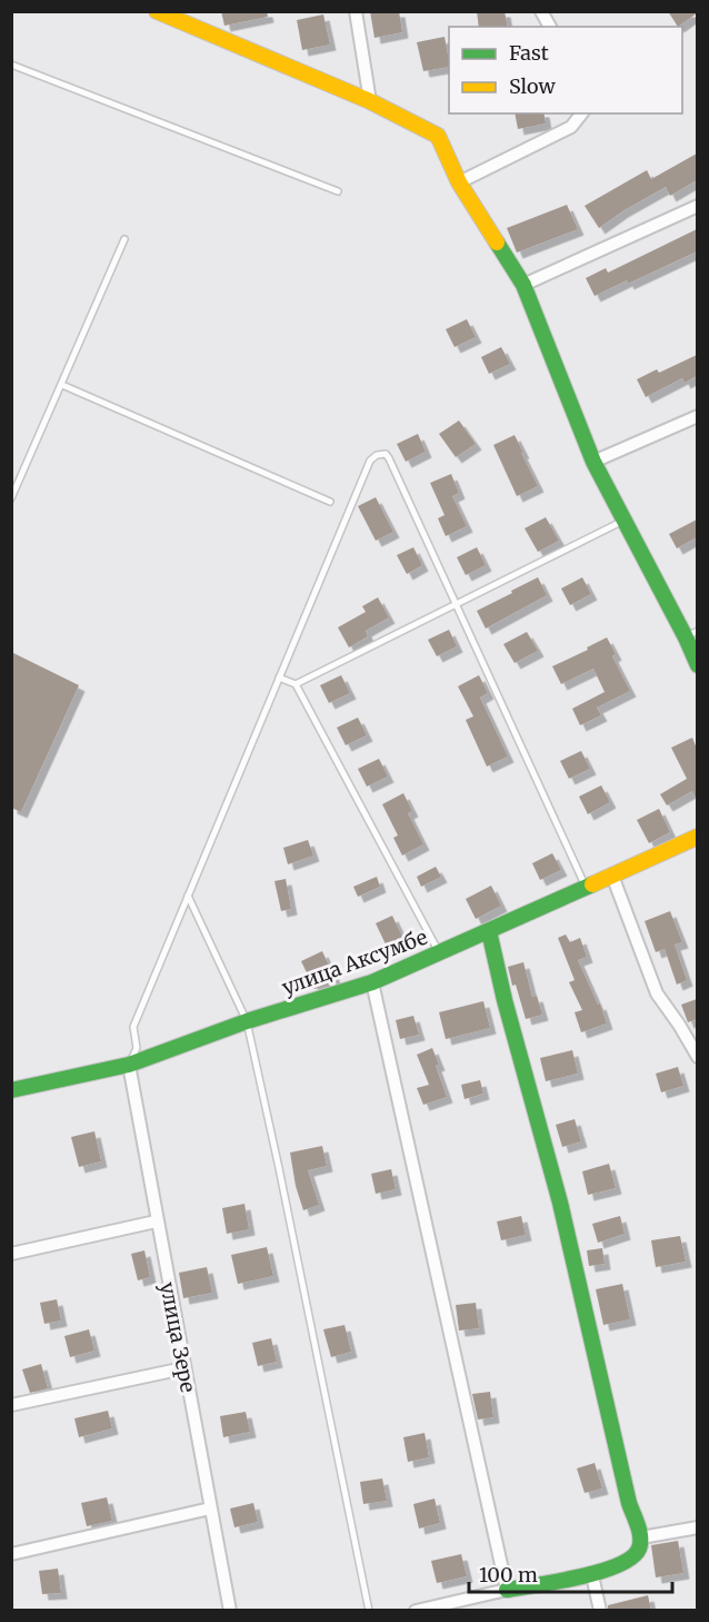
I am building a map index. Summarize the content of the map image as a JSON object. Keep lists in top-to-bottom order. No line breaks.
{"streets":{"street":["улица Аксумбе","улица Зере"]},"crossings":[["улица Аксумбе","улица Зере"]],"legend":["Fast","Slow"],"scale_bar":"100 m"}
